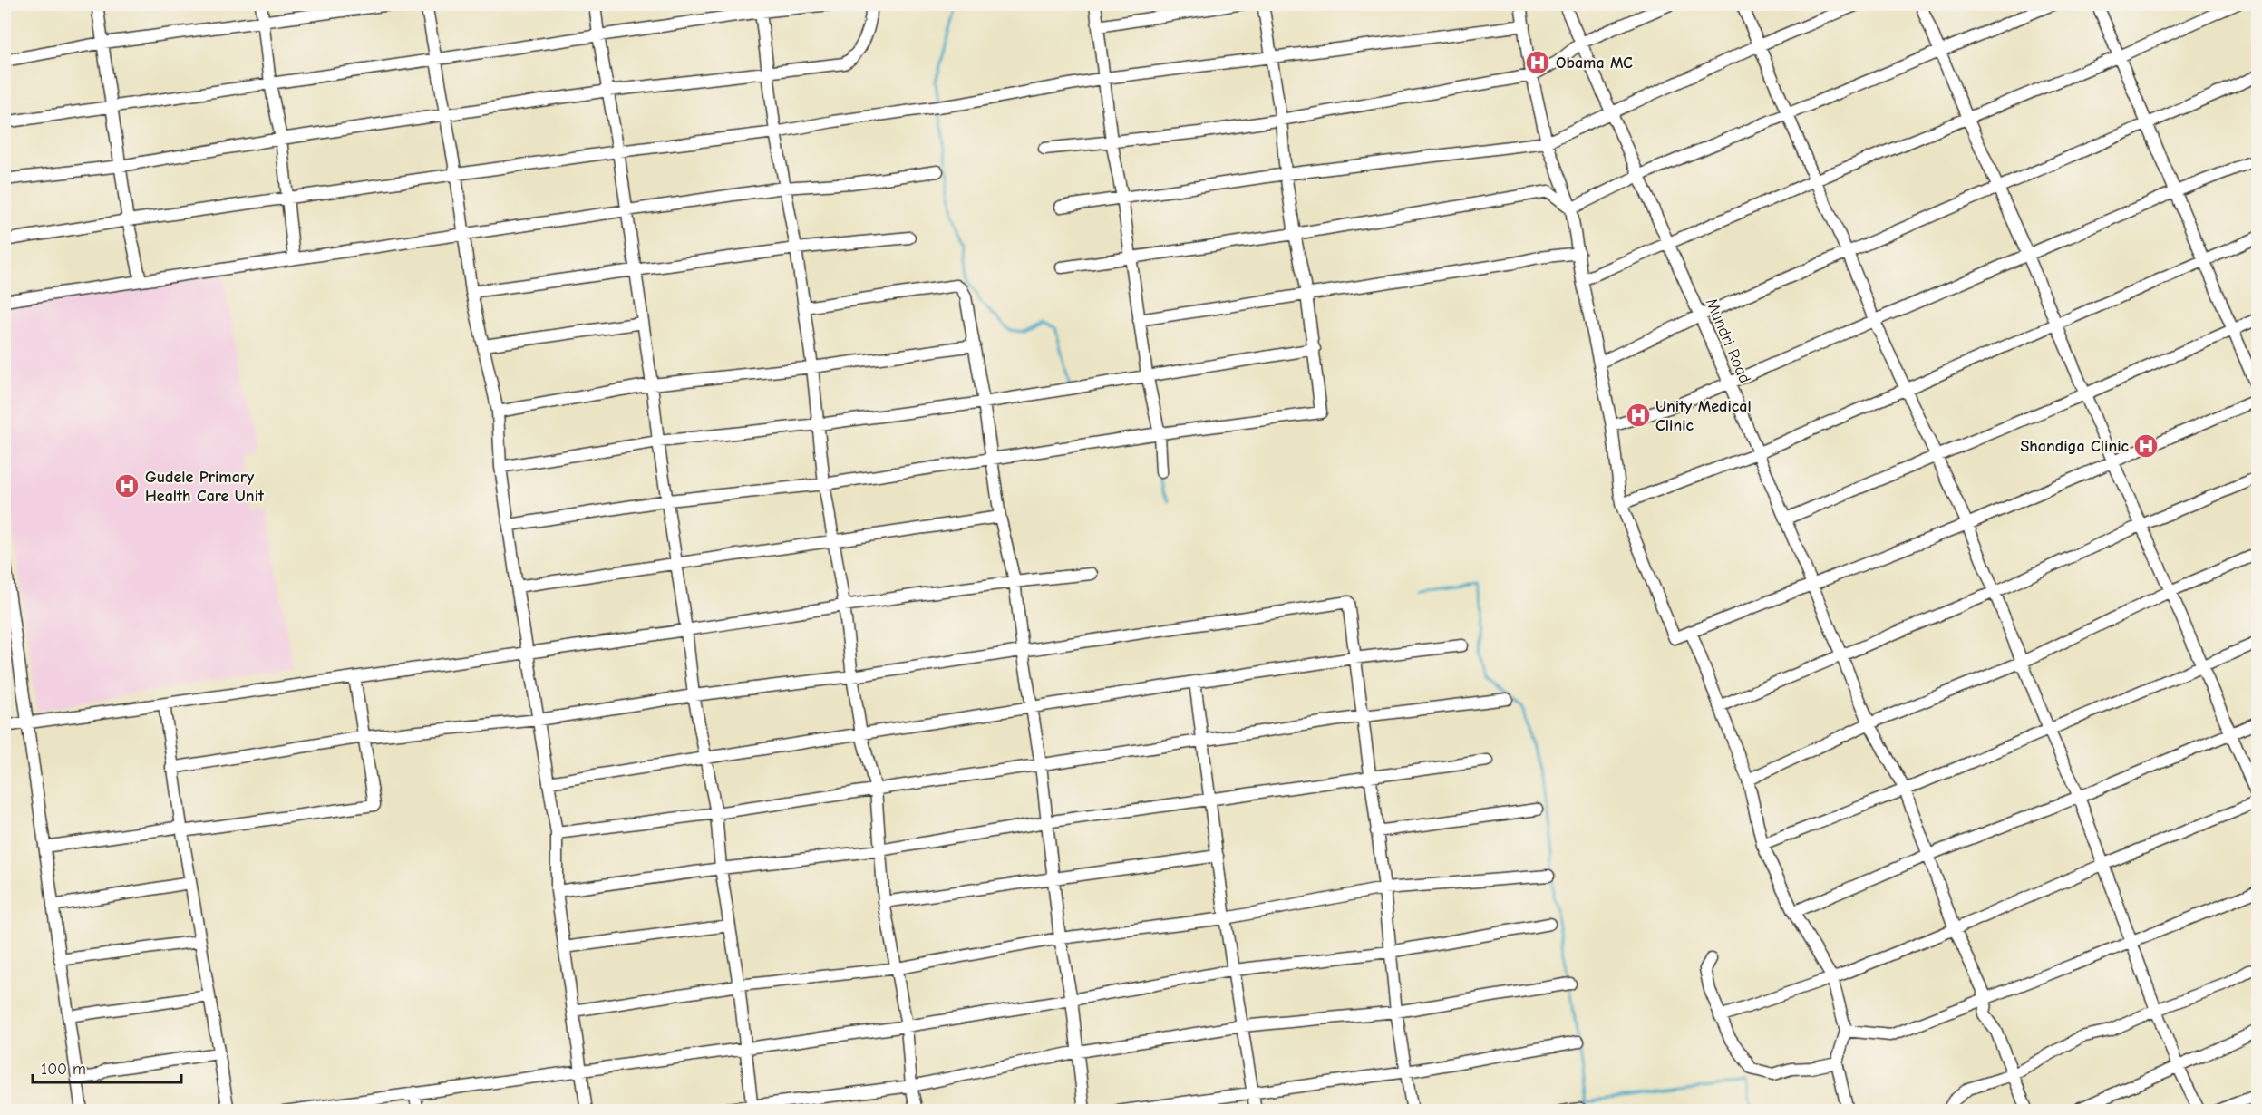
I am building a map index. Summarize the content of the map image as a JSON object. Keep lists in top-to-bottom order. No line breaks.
{"streets":{"street":["Mundri Road"]},"places":{"hospital":["Obama MC","Unity Medical Clinic","Shandiga Clinic","Gudele Primary Health Care Unit"]},"scale_bar":"100 m"}
